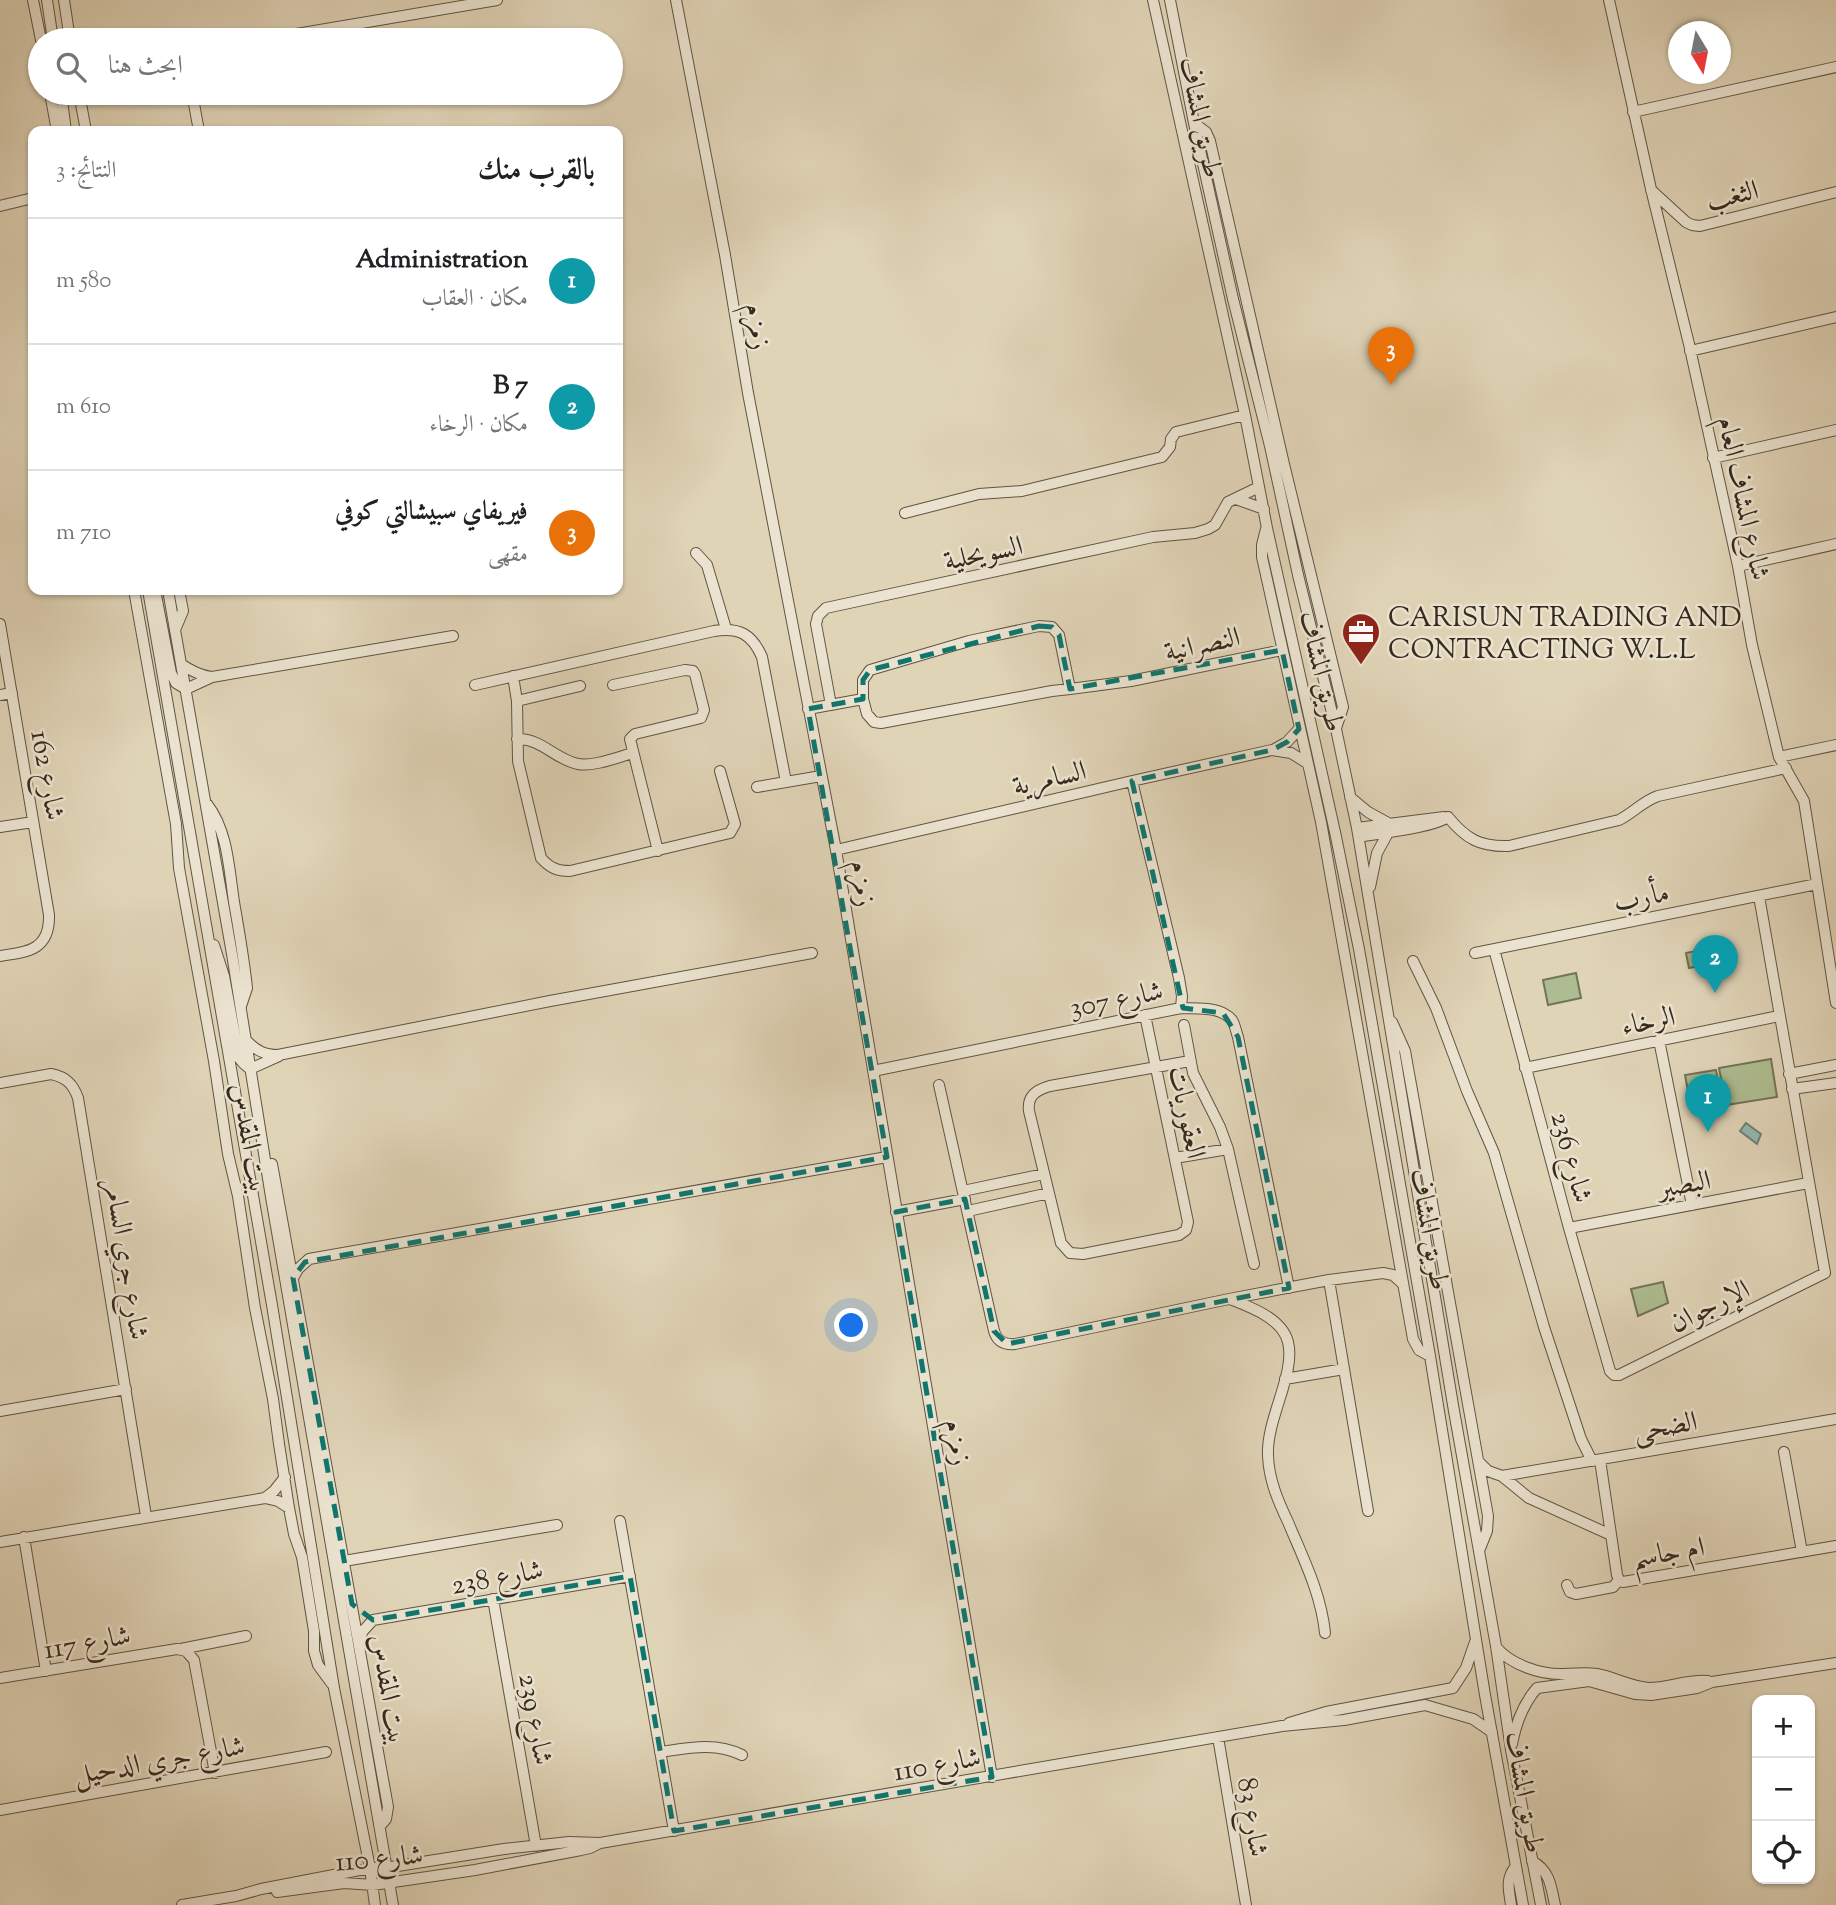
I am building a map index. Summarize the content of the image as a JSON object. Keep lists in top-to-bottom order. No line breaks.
{"streets":{"street":["طريق المشاف","الثغب","زمزم","شارع المشاف العام","السويحلية","النصرانية","شارع 162","السامرية","مأرب","شارع 307","الرخاء","العقوريات","بيت المقدس","شارع 236","البصير","شارع جري السامر","الإرجوان","الضحى","ام جاسم","شارع 238","شارع 117","شارع 239","شارع جري الدحيل","شارع 110","شارع 83"]},"crossings":[["طريق المشاف","السويحلية"],["طريق المشاف","النصرانية"],["طريق المشاف","السامرية"],["طريق المشاف","شارع 110"],["الثغب","شارع المشاف العام"],["زمزم","السامرية"],["زمزم","شارع 307"],["زمزم","شارع 110"],["شارع المشاف العام","مأرب"],["السامرية","شارع 307"],["مأرب","شارع 236"],["شارع 307","العقوريات"],["الرخاء","شارع 236"],["بيت المقدس","شارع 110"],["شارع 236","البصير"],["شارع 236","الإرجوان"],["البصير","الإرجوان"],["الضحى","ام جاسم"],["شارع 238","شارع 239"],["شارع 239","شارع 110"],["شارع 110","شارع 83"]],"places":{"office":["CARISUN TRADING AND CONTRACTING W.L.L"]},"north":"bottom","page":{"search":"ابحث هنا","heading":["بالقرب منك","النتائج: 3"],"list":[{"mark":"1","name":"Administration","note":"مكان · العقاب","value":"580 m"},{"mark":"2","name":"B 7","note":"مكان · الرخاء","value":"610 m"},{"mark":"3","name":"فيريفاي سبيشالتي كوفي","note":"مقهى","value":"710 m"}],"pins":["3","2","1"],"map_buttons":["+","−"]}}
